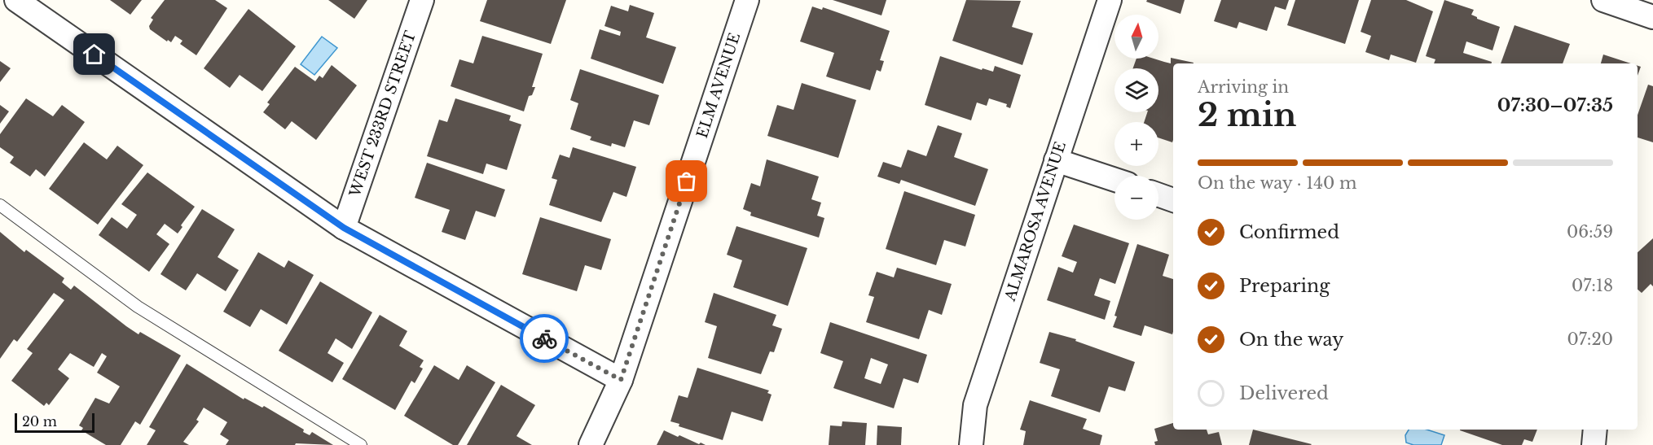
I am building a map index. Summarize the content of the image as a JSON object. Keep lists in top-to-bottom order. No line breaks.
{"streets":{"street":["ELM AVENUE","WEST 233RD STREET","ALMAROSA AVENUE"]},"scale_bar":"20 m","north":"top","page":{"map_buttons":["+","−"],"heading":["2 min","Arriving in","07:30–07:35"],"bar":"On the way · 140 m","list":[["Confirmed","06:59"],["Preparing","07:18"],["On the way","07:20"],"Delivered"],"scale":"20 m"}}
